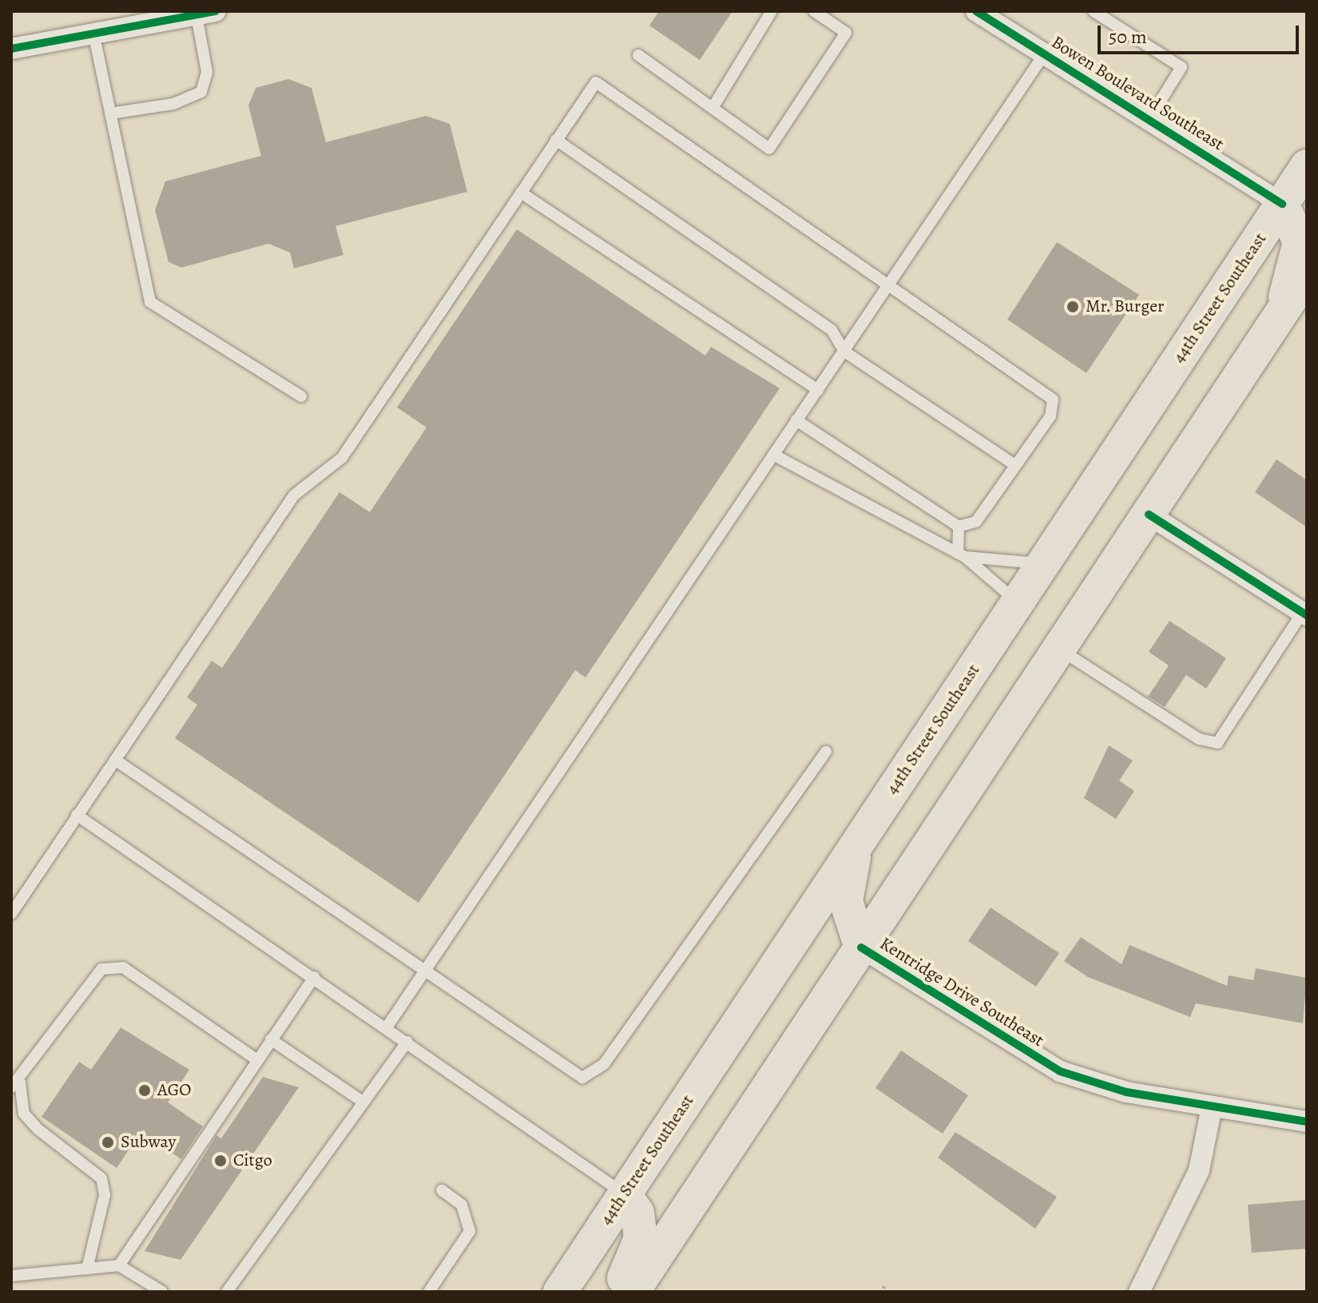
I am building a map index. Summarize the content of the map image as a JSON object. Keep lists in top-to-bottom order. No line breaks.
{"streets":{"main road":["44th Street Southeast"],"street":["Bowen Boulevard Southeast","Kentridge Drive Southeast"]},"crossings":[["Bowen Boulevard Southeast","44th Street Southeast"]],"places":["Mr. Burger","AGO","Subway","Citgo"],"scale_bar":"50 m"}
